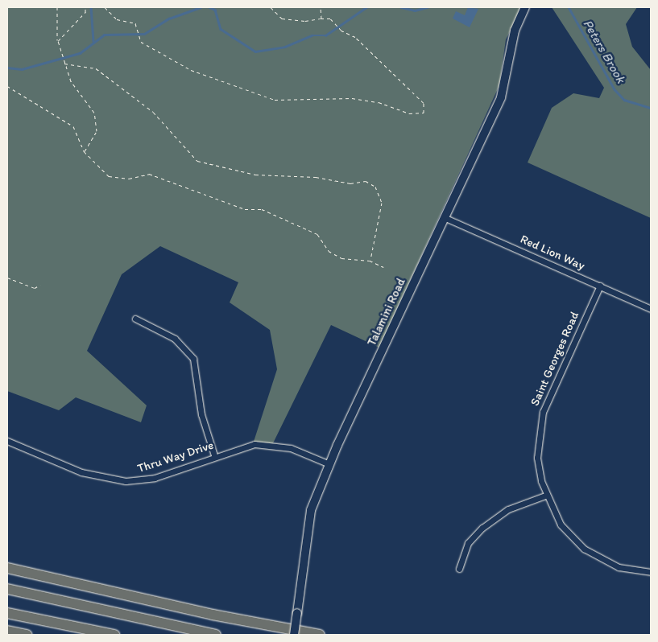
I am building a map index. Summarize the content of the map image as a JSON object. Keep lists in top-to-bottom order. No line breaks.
{"streets":{"street":["Red Lion Way","Talamini Road","Saint Georges Road","Thru Way Drive"]},"crossings":[["Red Lion Way","Talamini Road"],["Red Lion Way","Saint Georges Road"],["Talamini Road","Thru Way Drive"]],"water":["Peters Brook"]}
